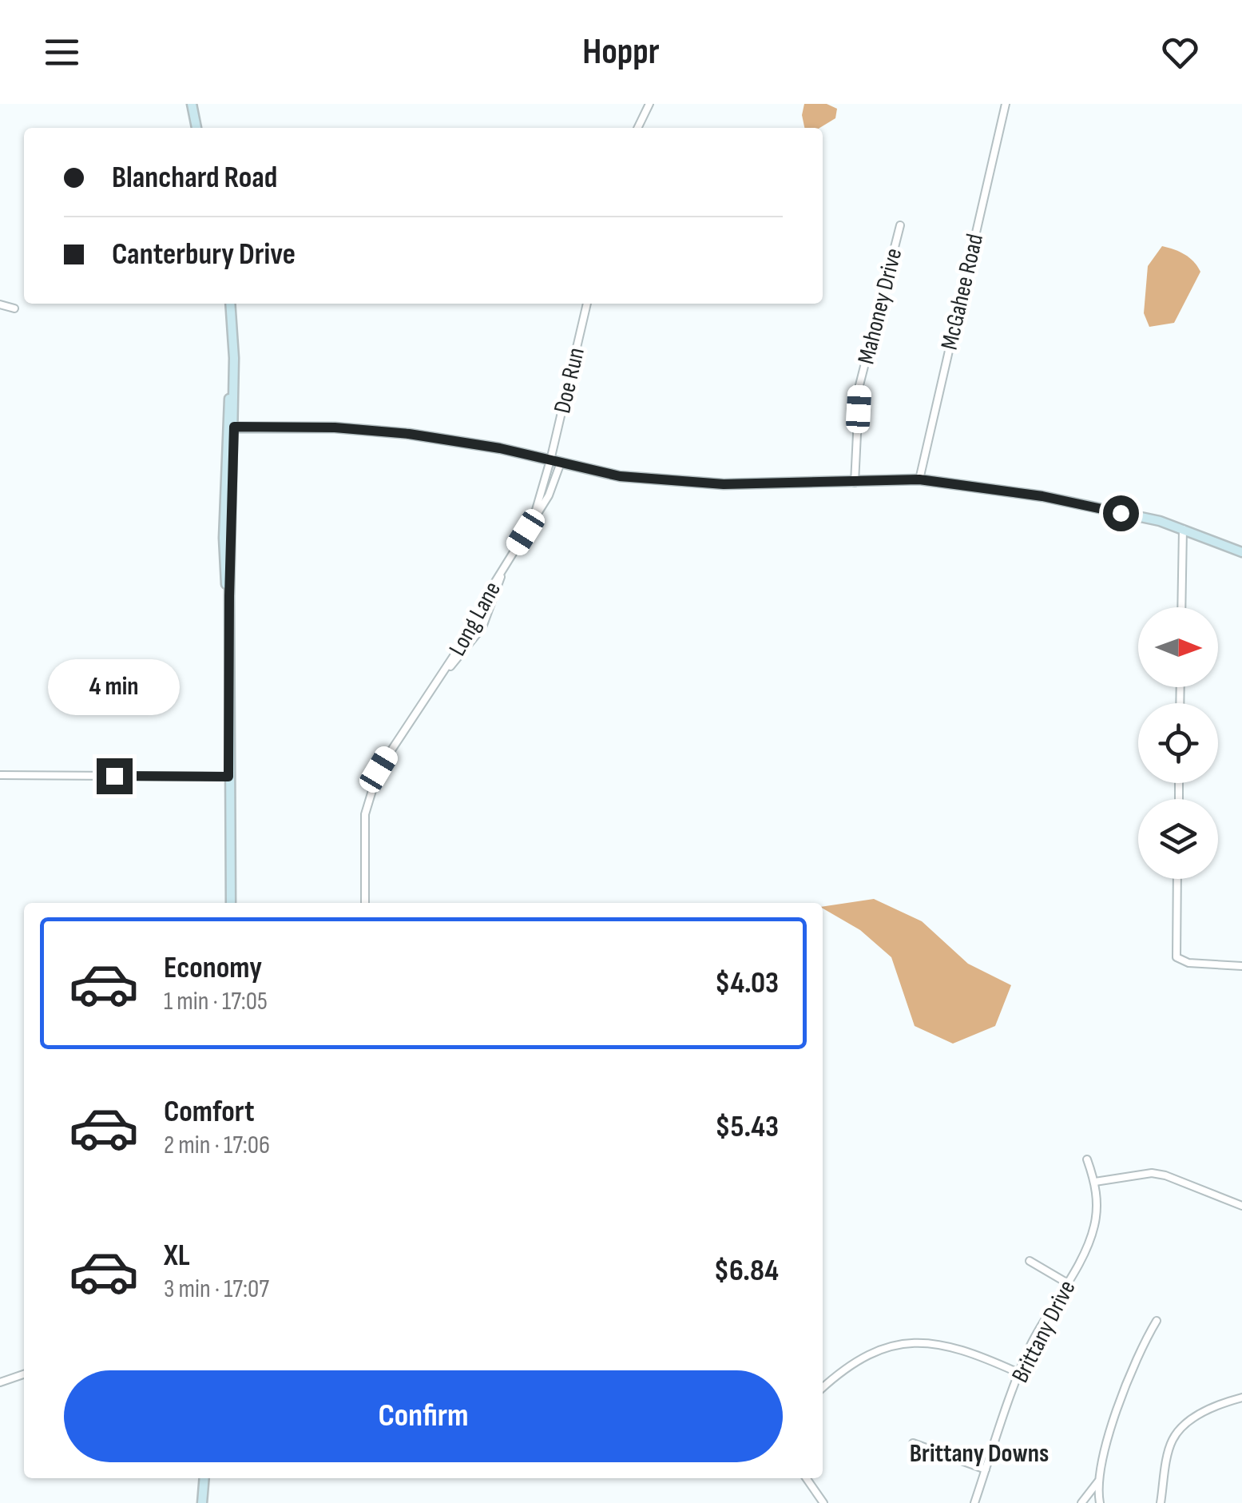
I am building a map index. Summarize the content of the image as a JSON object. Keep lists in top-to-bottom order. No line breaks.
{"streets":{"street":["McGahee Road","Mahoney Drive","Doe Run","Long Lane","Brittany Drive"]},"crossings":[["Doe Run","Long Lane"]],"districts":["Brittany Downs"],"north":"right","page":{"header":"Hoppr","banner":["Blanchard Road","Canterbury Drive"],"bubble":"4 min","list":[{"name":"Economy","note":"1 min · 17:05","value":"$4.03"},{"name":"Comfort","note":"2 min · 17:06","value":"$5.43"},{"name":"XL","note":"3 min · 17:07","value":"$6.84"}],"buttons":"Confirm"}}
